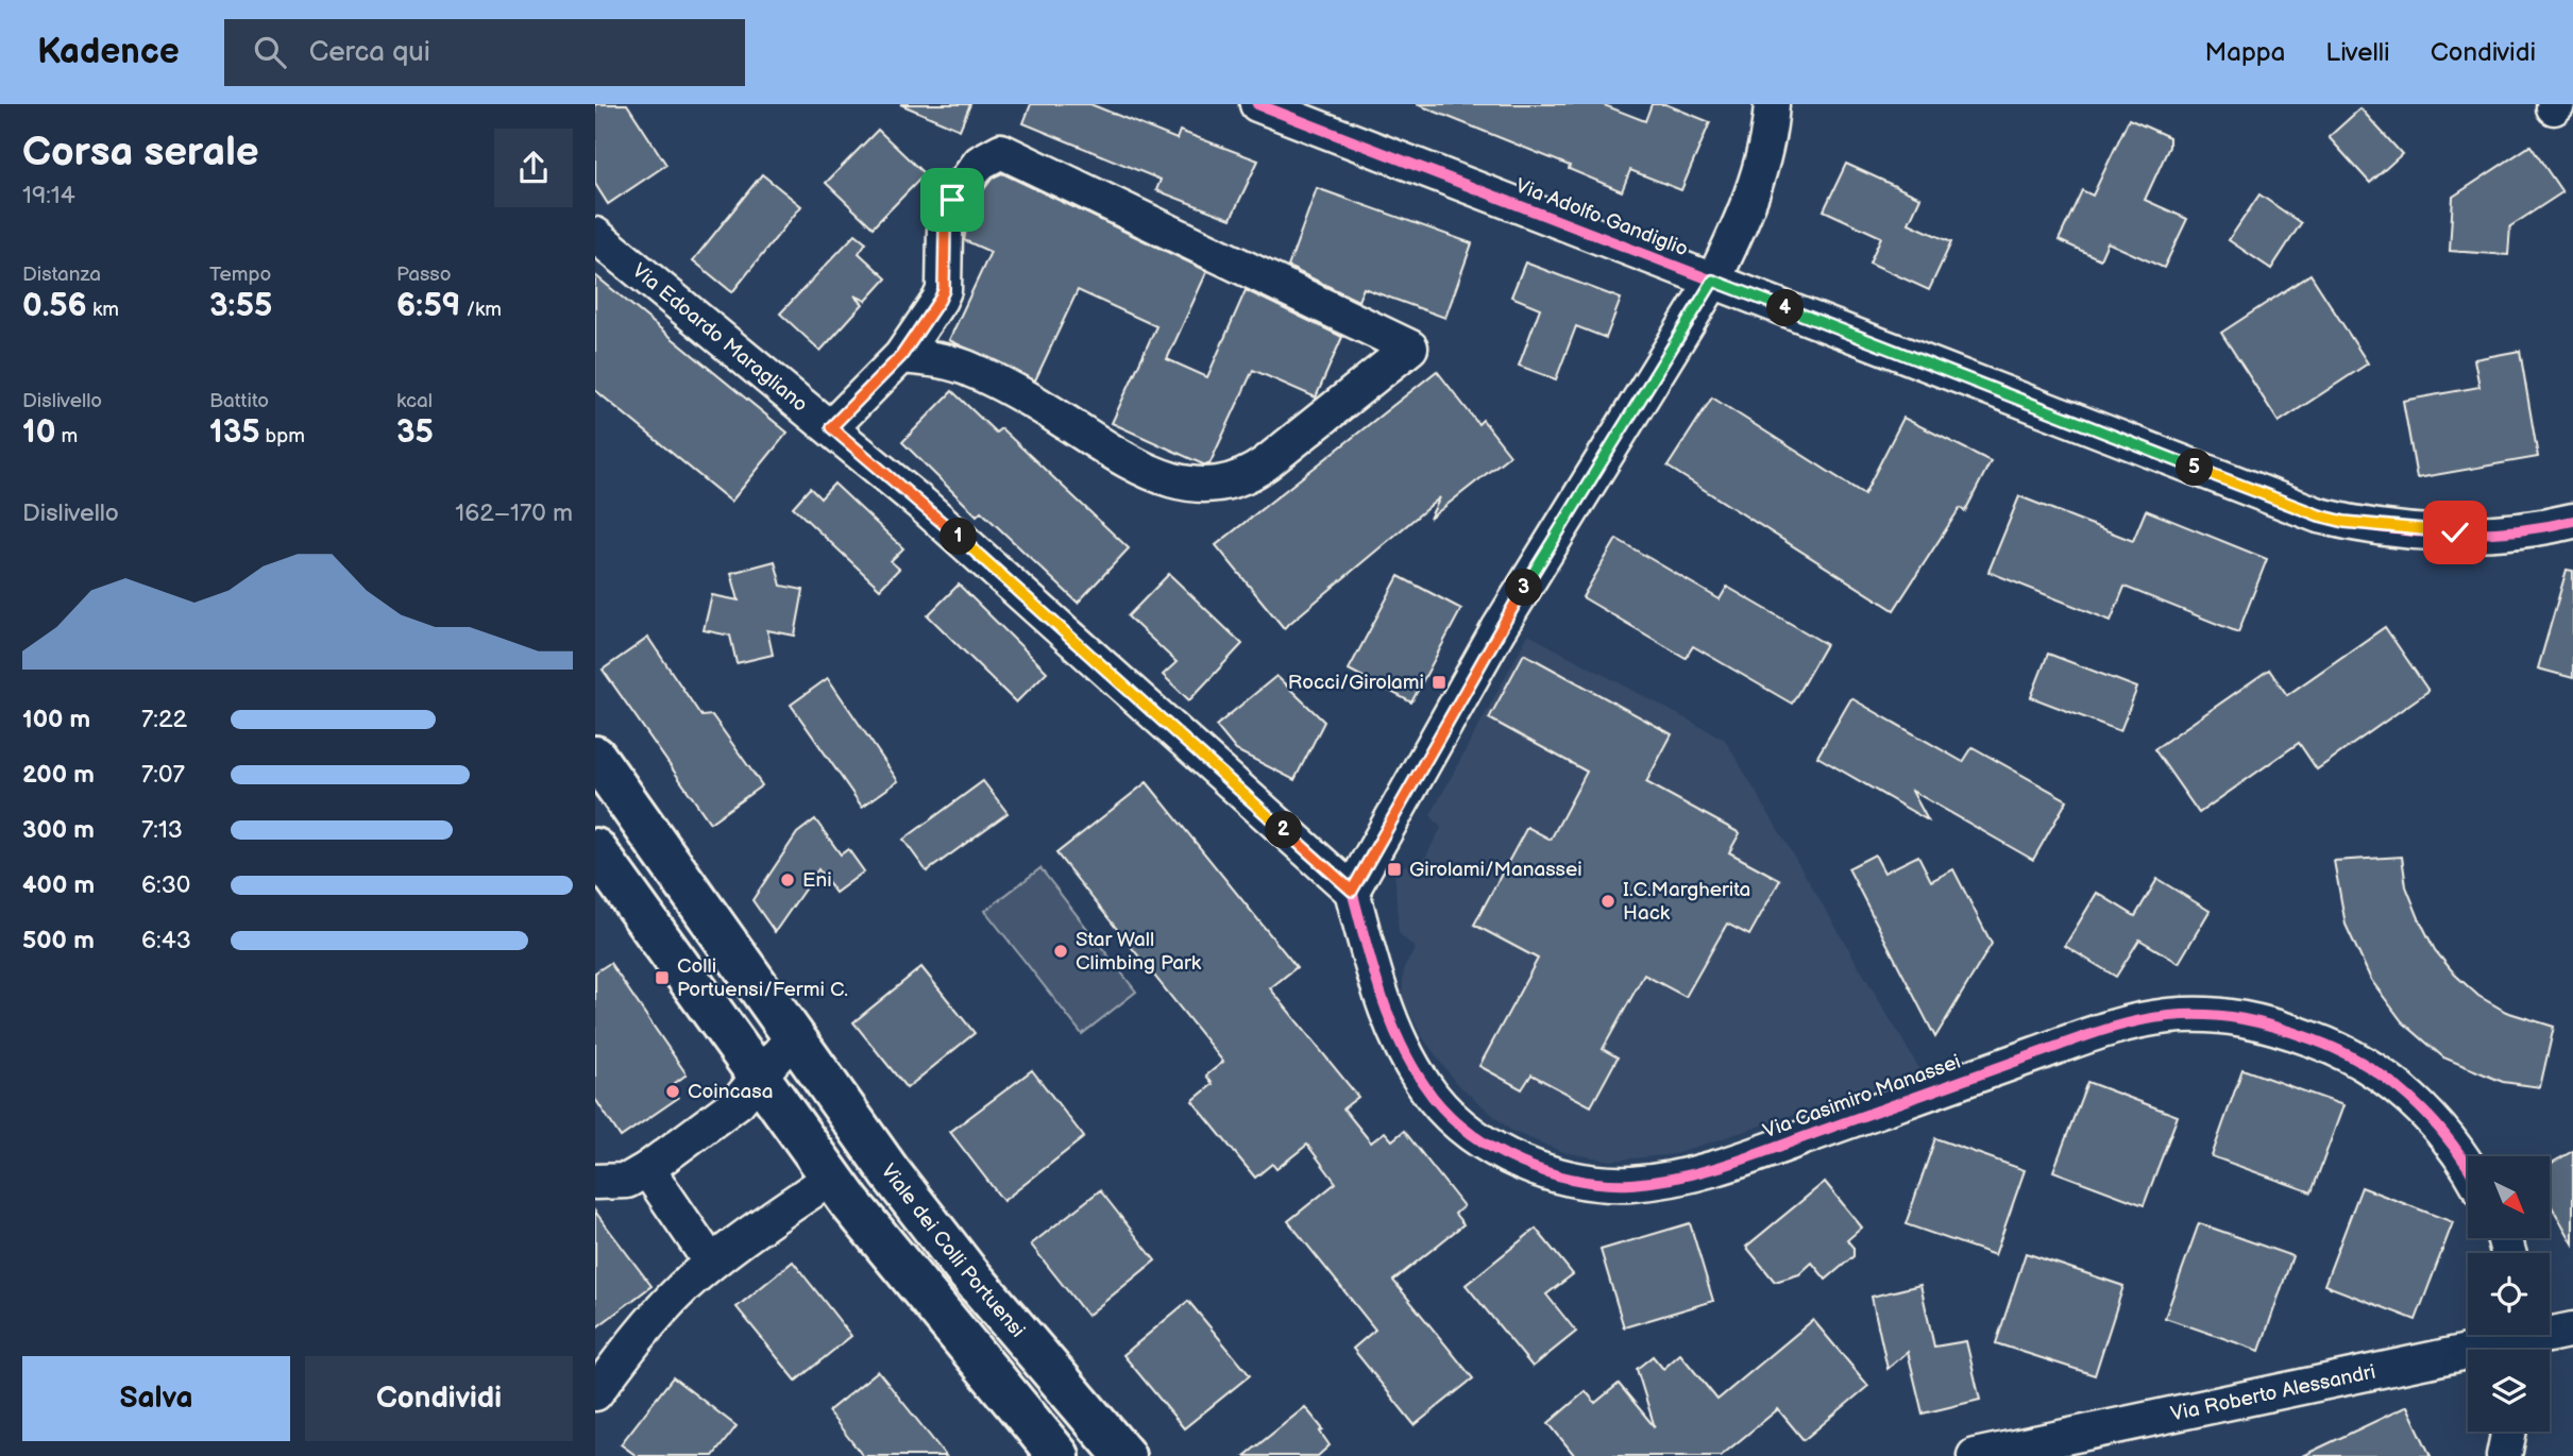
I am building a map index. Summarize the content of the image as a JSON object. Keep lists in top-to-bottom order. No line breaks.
{"streets":{"main road":["Viale dei Colli Portuensi"],"street":["Via Adolfo Gandiglio","Via Edoardo Maragliano","Via Casimiro Manassei","Via Roberto Alessandri"]},"crossings":[["Via Edoardo Maragliano","Via Casimiro Manassei"]],"places":{"transit":["Rocci/Girolami","Girolami/Manassei","Colli Portuensi/Fermi C."],"other":["Eni","I.C.Margherita Hack","Star Wall Climbing Park","Coincasa"]},"north":"bottom right","page":{"header":"Kadence","search":"Cerca qui","nav":["Mappa","Livelli","Condividi"],"heading":["Corsa serale","19:14"],"stats":[["Distanza","0.56 km"],["Tempo","3:55"],["Passo","6:59 /km"],["Dislivello","10 m"],["Battito","135 bpm"],["kcal","35"]],"pins":["4","5","1","3","2"],"chart":["Dislivello","162–170 m"],"list":[{"name":"100 m","note":"7:22"},{"name":"200 m","note":"7:07"},{"name":"300 m","note":"7:13"},{"name":"400 m","note":"6:30"},{"name":"500 m","note":"6:43"}],"buttons":["Salva","Condividi"]}}
